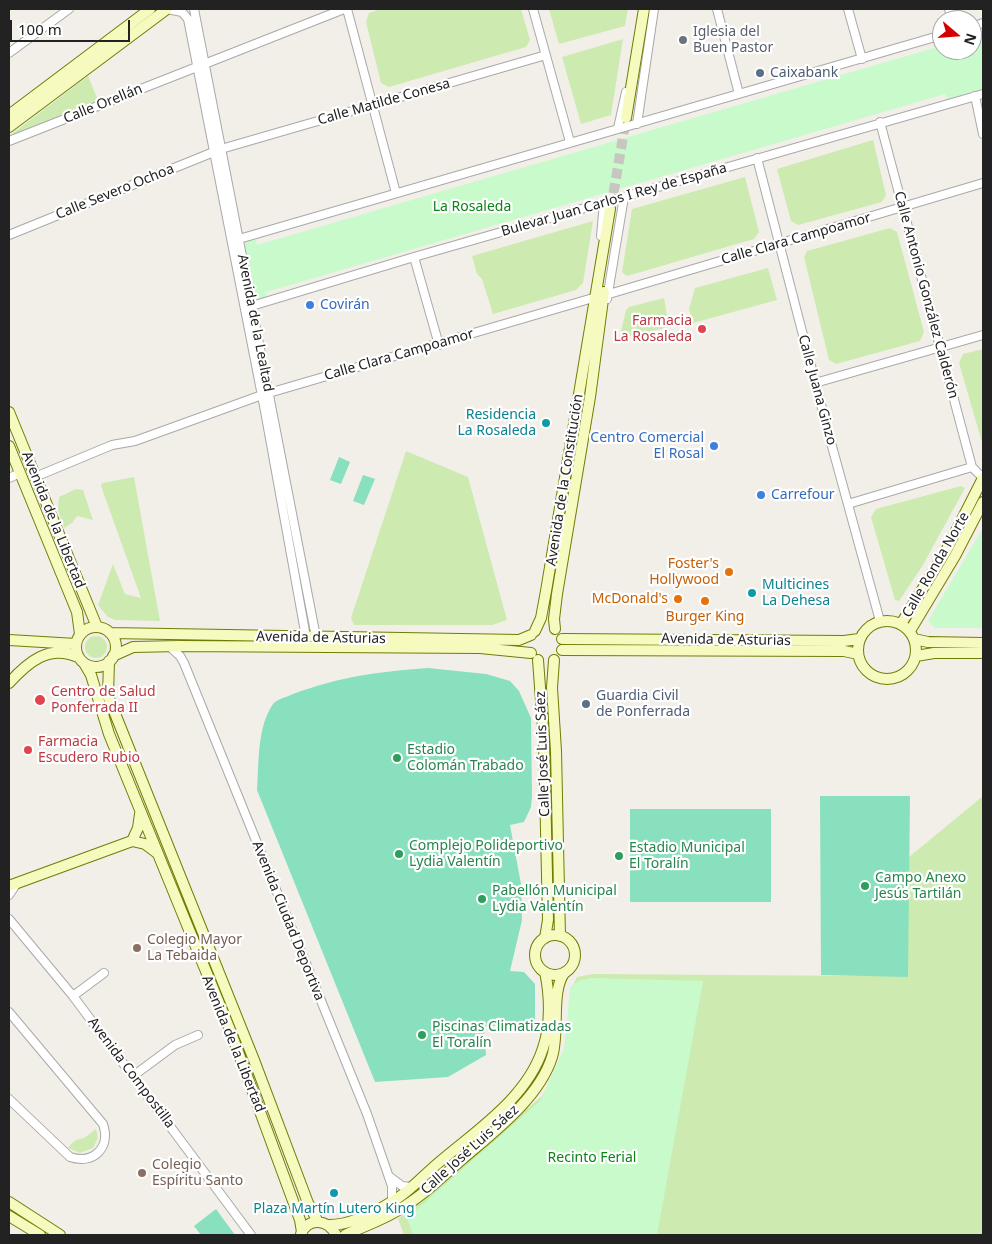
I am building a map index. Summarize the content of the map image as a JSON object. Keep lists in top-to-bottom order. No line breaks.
{"streets":{"main road":["Avenida de la Constitución","Avenida de la Libertad","Calle Ronda Norte","Avenida de Asturias","Calle José Luis Sáez"],"street":["Calle Matilde Conesa","Calle Orellán","Calle Severo Ochoa","Bulevar Juan Carlos I Rey de España","Calle Clara Campoamor","Calle Antonio González Calderón","Avenida de la Lealtad","Calle Juana Ginzo","Avenida Ciudad Deportiva","Avenida Compostilla"]},"crossings":[["Calle Matilde Conesa","Calle Severo Ochoa"],["Calle Matilde Conesa","Avenida de la Lealtad"],["Calle Orellán","Avenida de la Lealtad"],["Calle Severo Ochoa","Avenida de la Lealtad"],["Bulevar Juan Carlos I Rey de España","Calle Antonio González Calderón"],["Bulevar Juan Carlos I Rey de España","Avenida de la Lealtad"],["Bulevar Juan Carlos I Rey de España","Calle Juana Ginzo"],["Bulevar Juan Carlos I Rey de España","Avenida de la Constitución"],["Calle Clara Campoamor","Calle Antonio González Calderón"],["Calle Clara Campoamor","Avenida de la Lealtad"],["Calle Clara Campoamor","Calle Juana Ginzo"],["Calle Clara Campoamor","Avenida de la Constitución"],["Avenida de la Lealtad","Avenida de la Libertad"],["Avenida de la Lealtad","Avenida de Asturias"],["Calle Juana Ginzo","Calle Ronda Norte"],["Calle Juana Ginzo","Avenida de Asturias"],["Avenida de la Constitución","Avenida de Asturias"],["Avenida de la Constitución","Calle José Luis Sáez"],["Avenida de la Libertad","Avenida de Asturias"],["Calle Ronda Norte","Avenida de Asturias"],["Avenida de Asturias","Calle José Luis Sáez"],["Avenida de Asturias","Avenida Ciudad Deportiva"],["Calle José Luis Sáez","Avenida Ciudad Deportiva"]],"parks":["La Rosaleda","Recinto Ferial"],"places":["Iglesia del Buen Pastor","Caixabank","Covirán","Farmacia La Rosaleda","Residencia La Rosaleda","Centro Comercial El Rosal","Carrefour","Foster's Hollywood","Multicines La Dehesa","McDonald's","Burger King","Centro de Salud Ponferrada II","Guardia Civil de Ponferrada","Farmacia Escudero Rubio","Estadio Colomán Trabado","Complejo Polideportivo Lydia Valentín","Estadio Municipal El Toralín","Campo Anexo Jesús Tartilán","Pabellón Municipal Lydia Valentín","Colegio Mayor La Tebaida","Piscinas Climatizadas El Toralín","Colegio Espíritu Santo","Plaza Martín Lutero King"],"scale_bar":"100 m","north":"right"}
